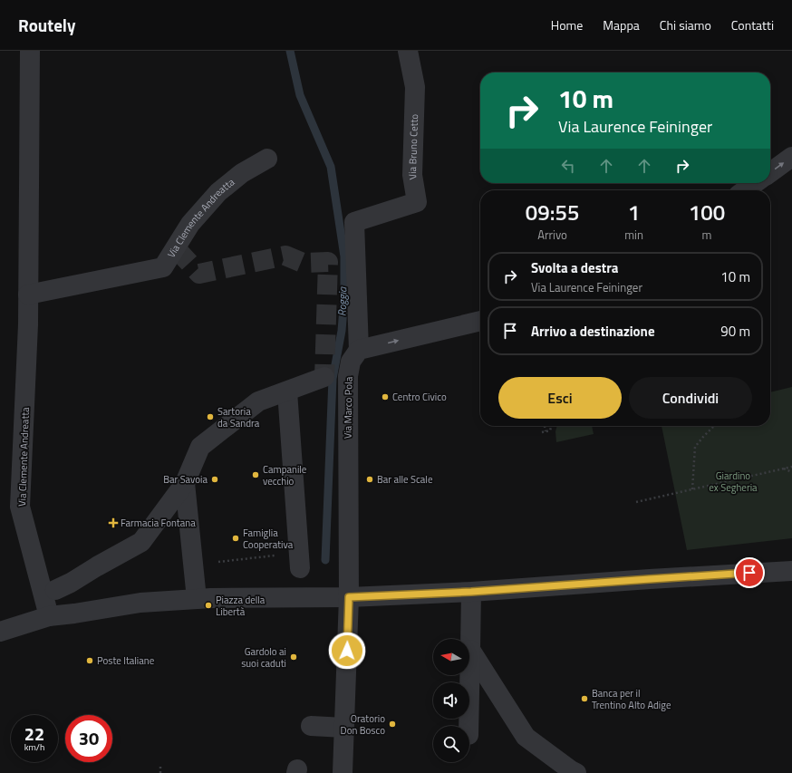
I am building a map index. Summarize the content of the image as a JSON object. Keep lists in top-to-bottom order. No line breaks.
{"streets":{"street":["Via Bruno Cetto","Via Clemente Andreatta","Via Marco Pola"]},"crossings":[["Via Bruno Cetto","Via Marco Pola"]],"water":["Roggia"],"parks":["Giardino ex Segheria"],"places":{"other":["Centro Civico","Sartoria da Sandra","Campanile vecchio","Bar Savoia","Bar alle Scale","Famiglia Cooperativa","Piazza della Libertà","Gardolo ai suoi caduti","Poste Italiane","Banca per il Trentino Alto Adige","Oratorio Don Bosco"],"health":["Farmacia Fontana"]},"north":"left","page":{"header":"Routely","nav":["Home","Mappa","Chi siamo","Contatti"],"turn":["10 m","Via Laurence Feininger"],"eta":["09:55","Arrivo","1","min","100","m"],"list":[{"name":"Svolta a destra","note":"Via Laurence Feininger","value":"10 m"},{"name":"Arrivo a destinazione","value":"90 m"}],"buttons":["Esci","Condividi"],"speed":"22 km/h","limit":"30"}}
